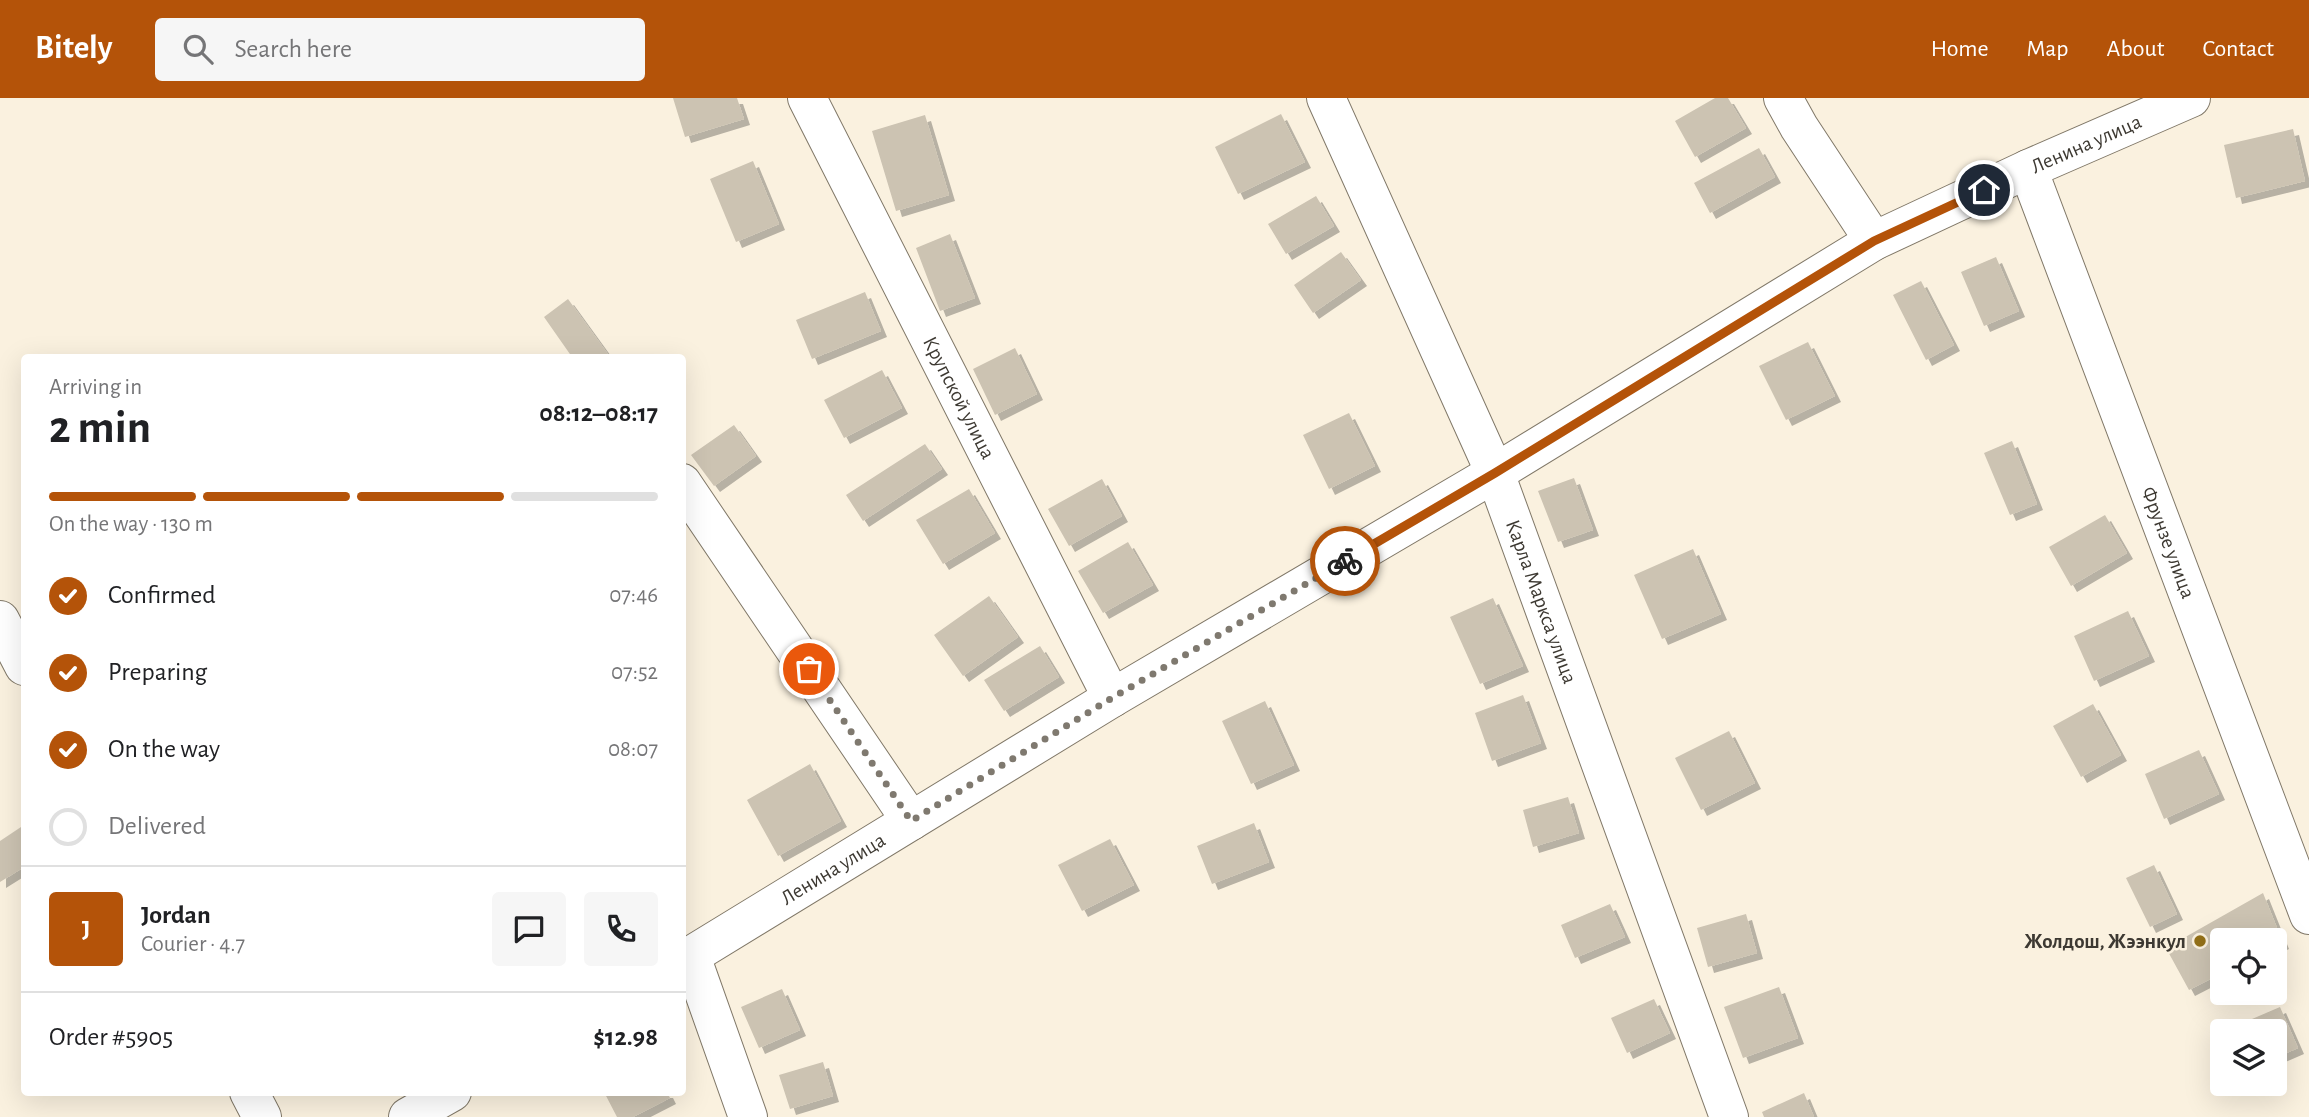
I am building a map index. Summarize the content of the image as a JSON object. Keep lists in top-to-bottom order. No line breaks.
{"streets":{"street":["Ленина улица","Крупской улица","Фрунзе улица","Карла Маркса улица"]},"crossings":[["Ленина улица","Крупской улица"],["Ленина улица","Фрунзе улица"],["Ленина улица","Карла Маркса улица"]],"places":["Жолдош, Жээнкул"],"page":{"header":"Bitely","search":"Search here","nav":["Home","Map","About","Contact"],"heading":["2 min","Arriving in","08:12–08:17"],"panel":["Jordan","Courier · 4.7","Order #5905","$12.98"],"bar":"On the way · 130 m","list":[["Confirmed","07:46"],["Preparing","07:52"],["On the way","08:07"],"Delivered"],"round":"J"}}
